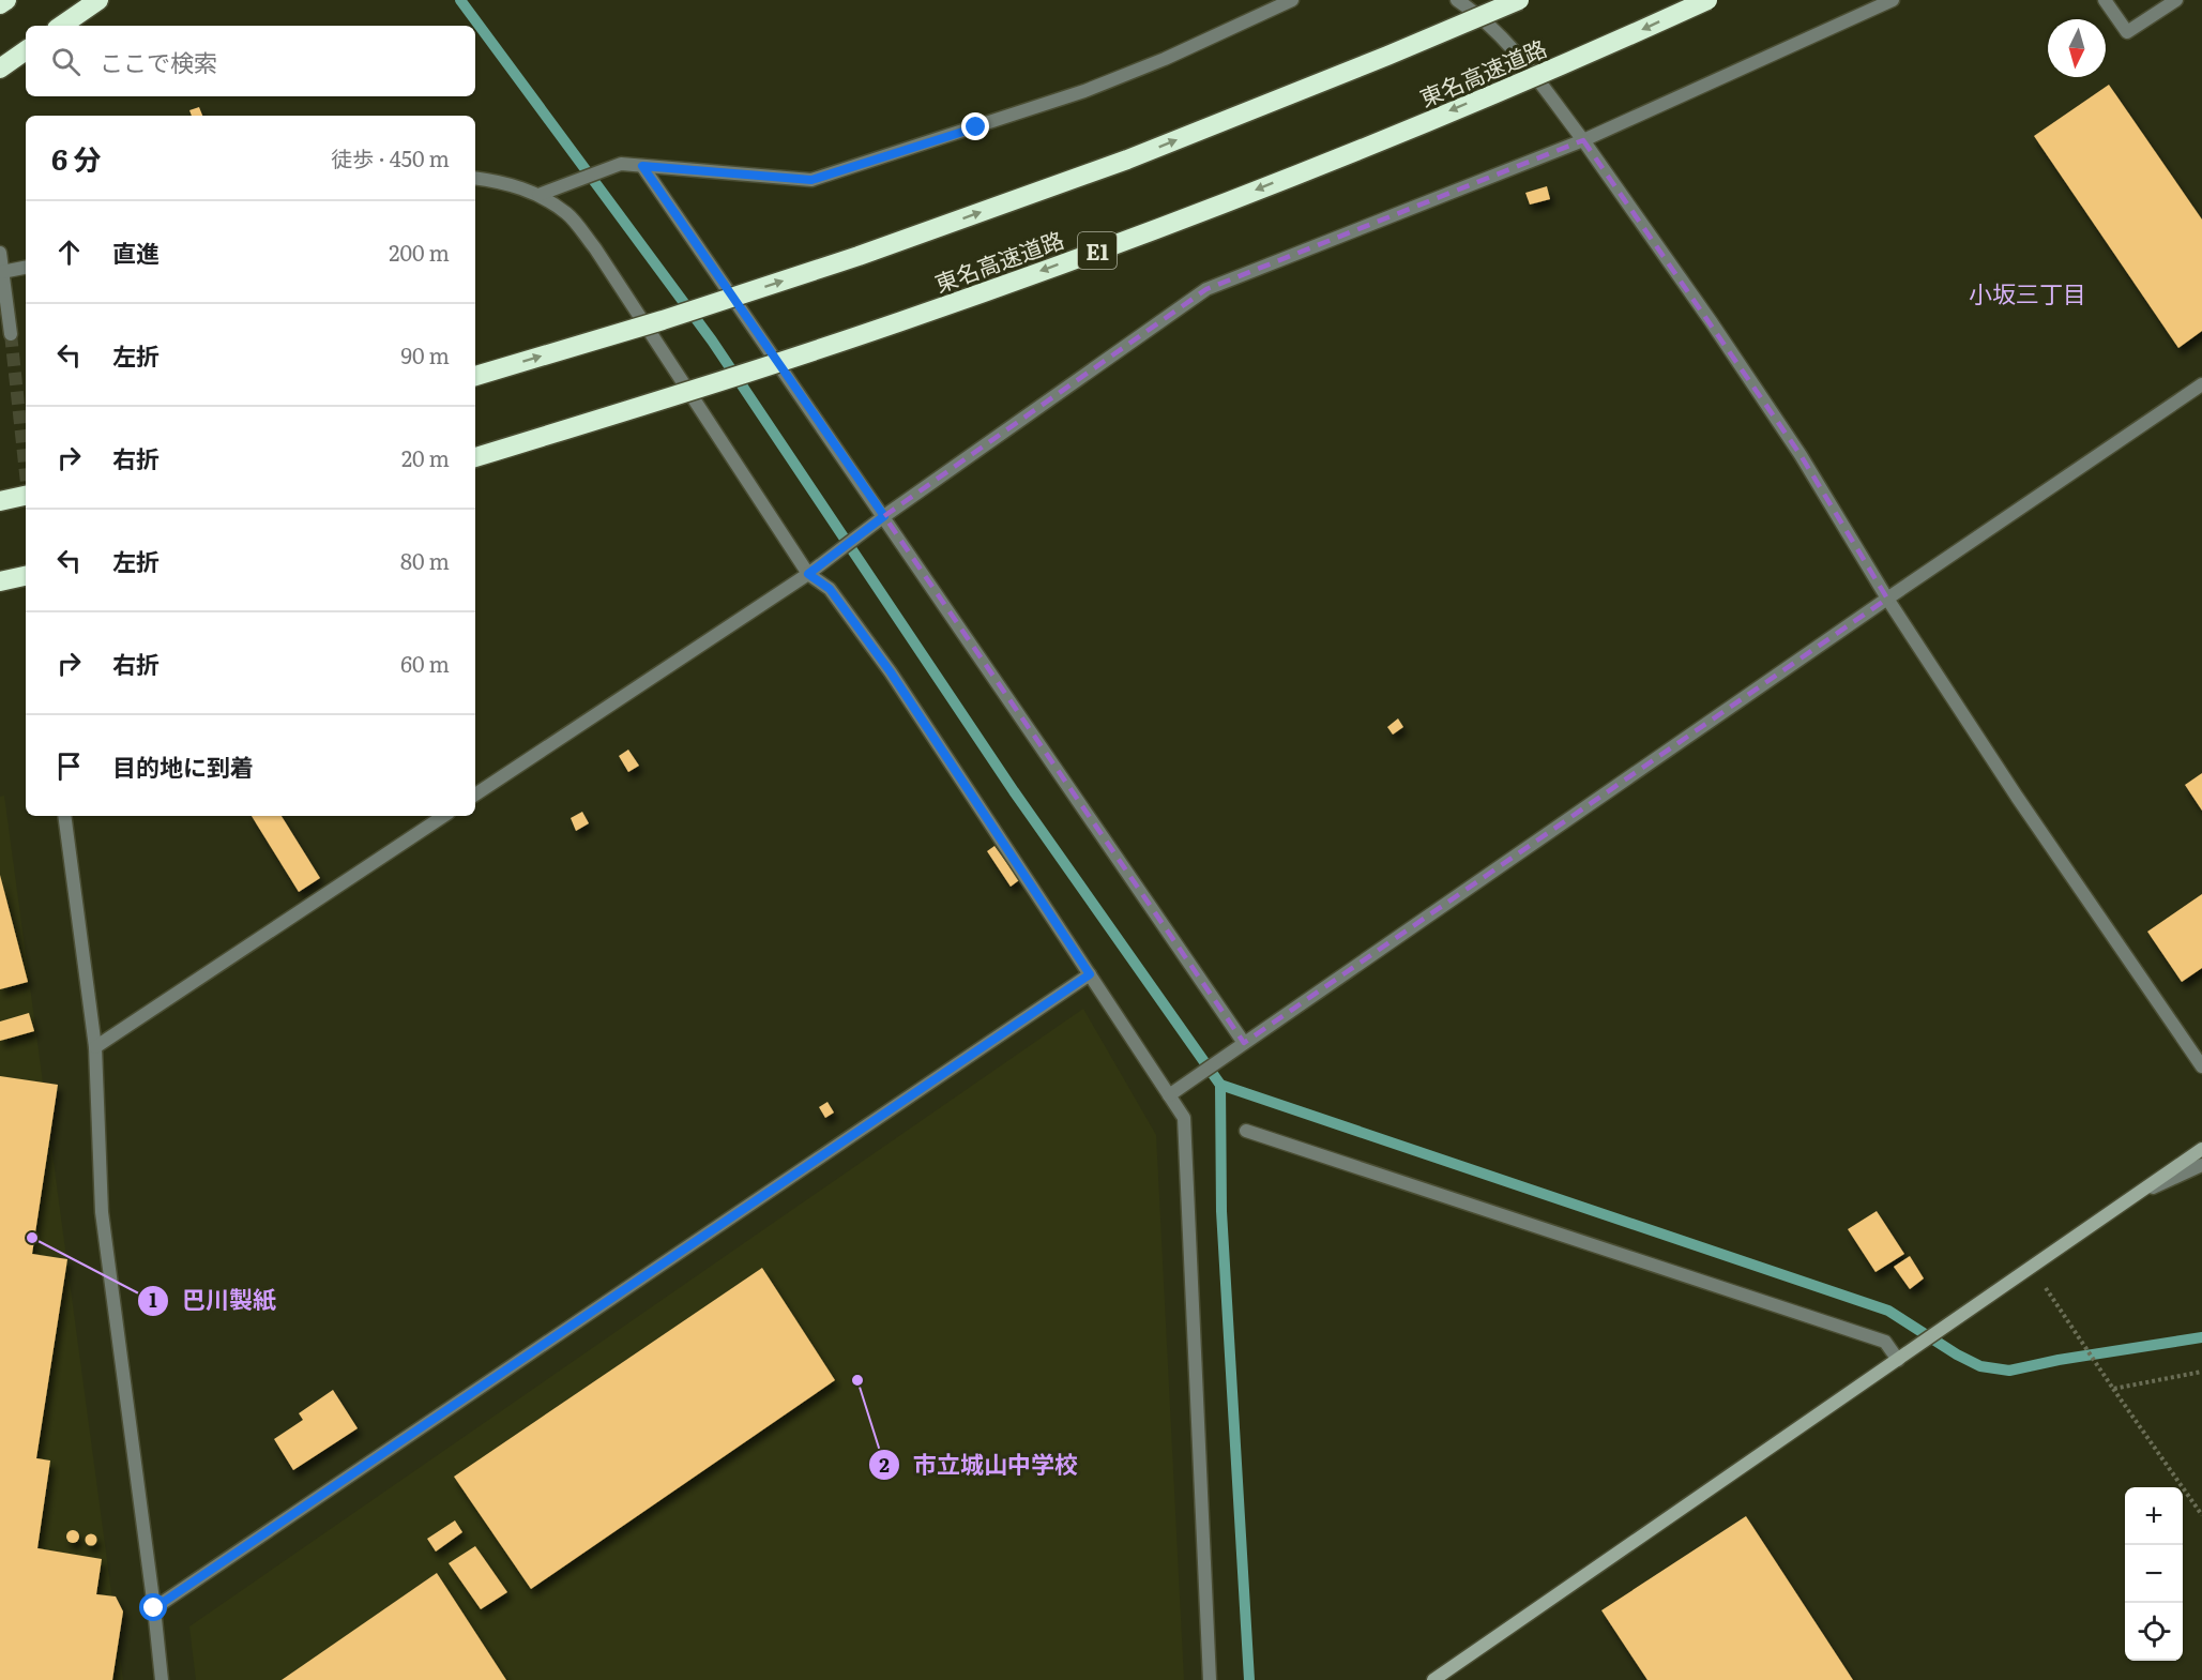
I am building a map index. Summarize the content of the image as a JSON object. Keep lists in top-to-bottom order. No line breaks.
{"streets":{"highway":["東名高速道路","E1"]},"districts":["小坂三丁目"],"places":["巴川製紙","市立城山中学校"],"north":"bottom","page":{"search":"ここで検索","heading":["6 分","徒歩 · 450 m"],"list":[["直進","200 m"],["左折","90 m"],["右折","20 m"],["左折","80 m"],["右折","60 m"],"目的地に到着"],"map_buttons":["+","−"]}}
